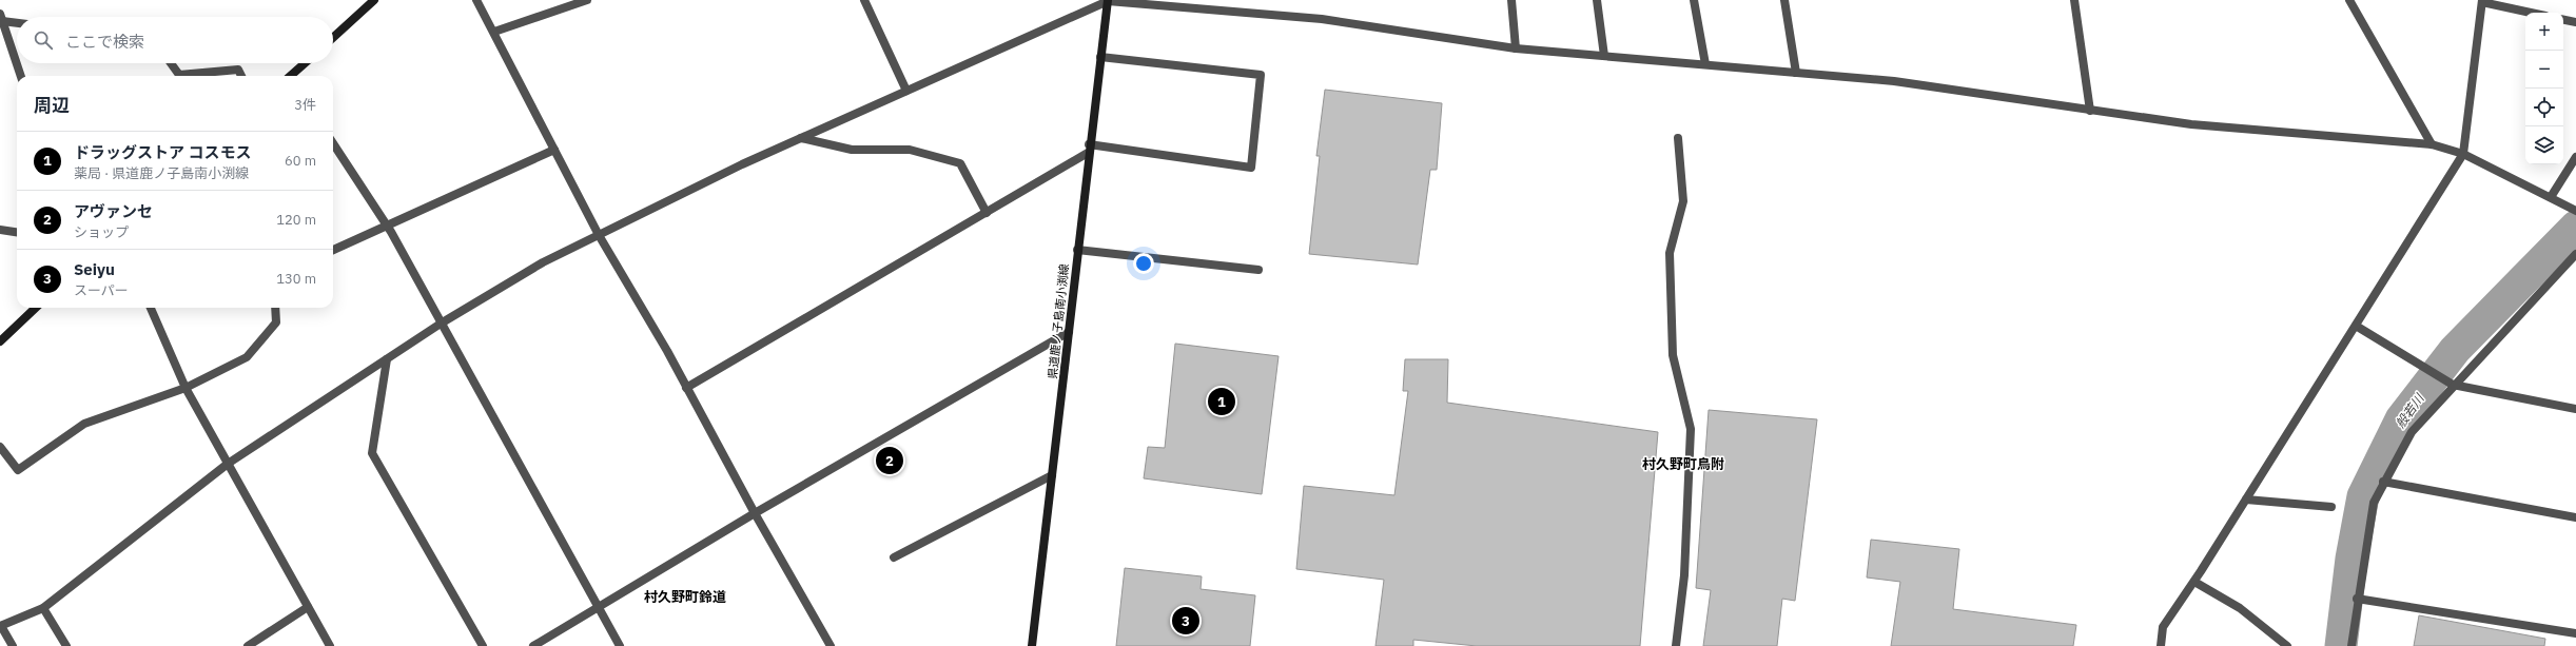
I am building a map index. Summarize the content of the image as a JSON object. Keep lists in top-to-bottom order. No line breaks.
{"streets":{"main road":["県道鹿ノ子島南小渕線"]},"districts":["村久野町鳥附","村久野町鈴道"],"water":["般若川"],"page":{"map_buttons":["+","−"],"search":"ここで検索","heading":["周辺","3件"],"list":[{"mark":"1","name":"ドラッグストア コスモス","note":"薬局 · 県道鹿ノ子島南小渕線","value":"60 m"},{"mark":"2","name":"アヴァンセ","note":"ショップ","value":"120 m"},{"mark":"3","name":"Seiyu","note":"スーパー","value":"130 m"}],"pins":["1","2","3"]}}
